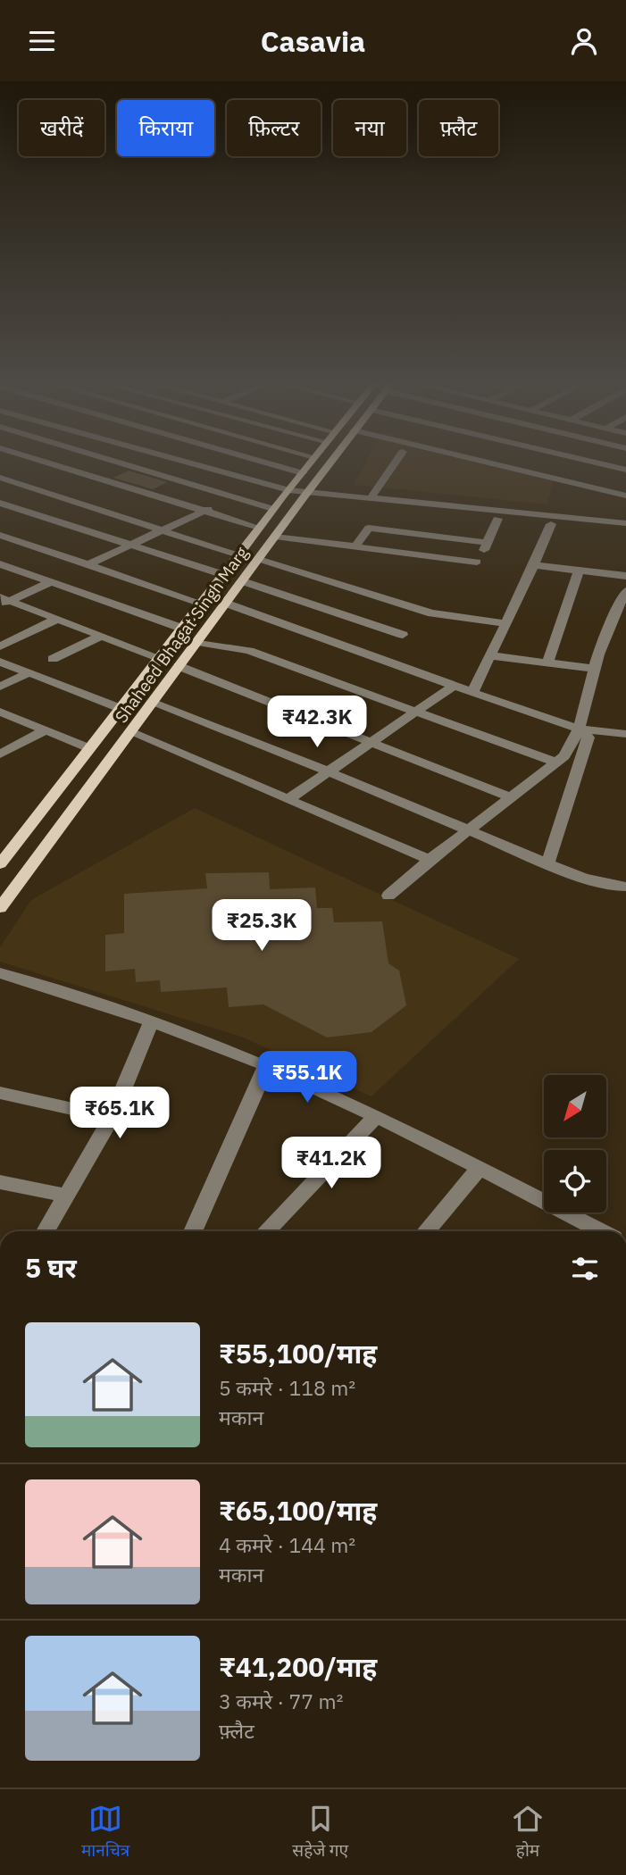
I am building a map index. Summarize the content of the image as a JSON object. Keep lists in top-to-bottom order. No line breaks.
{"streets":{"main road":["Shaheed Bhagat Singh Marg"]},"north":"bottom left","page":{"header":"Casavia","chip":["खरीदें","किराया","फ़िल्टर","नया","फ़्लैट"],"price":["₹42.3K","₹25.3K","₹55.1K","₹65.1K","₹41.2K"],"heading":"5 घर","list":[{"name":"₹55,100/माह","note":"5 कमरे · 118 m² · मकान"},{"name":"₹65,100/माह","note":"4 कमरे · 144 m² · मकान"},{"name":"₹41,200/माह","note":"3 कमरे · 77 m² · फ़्लैट"}],"tabs":["मानचित्र","सहेजे गए","होम"]}}
